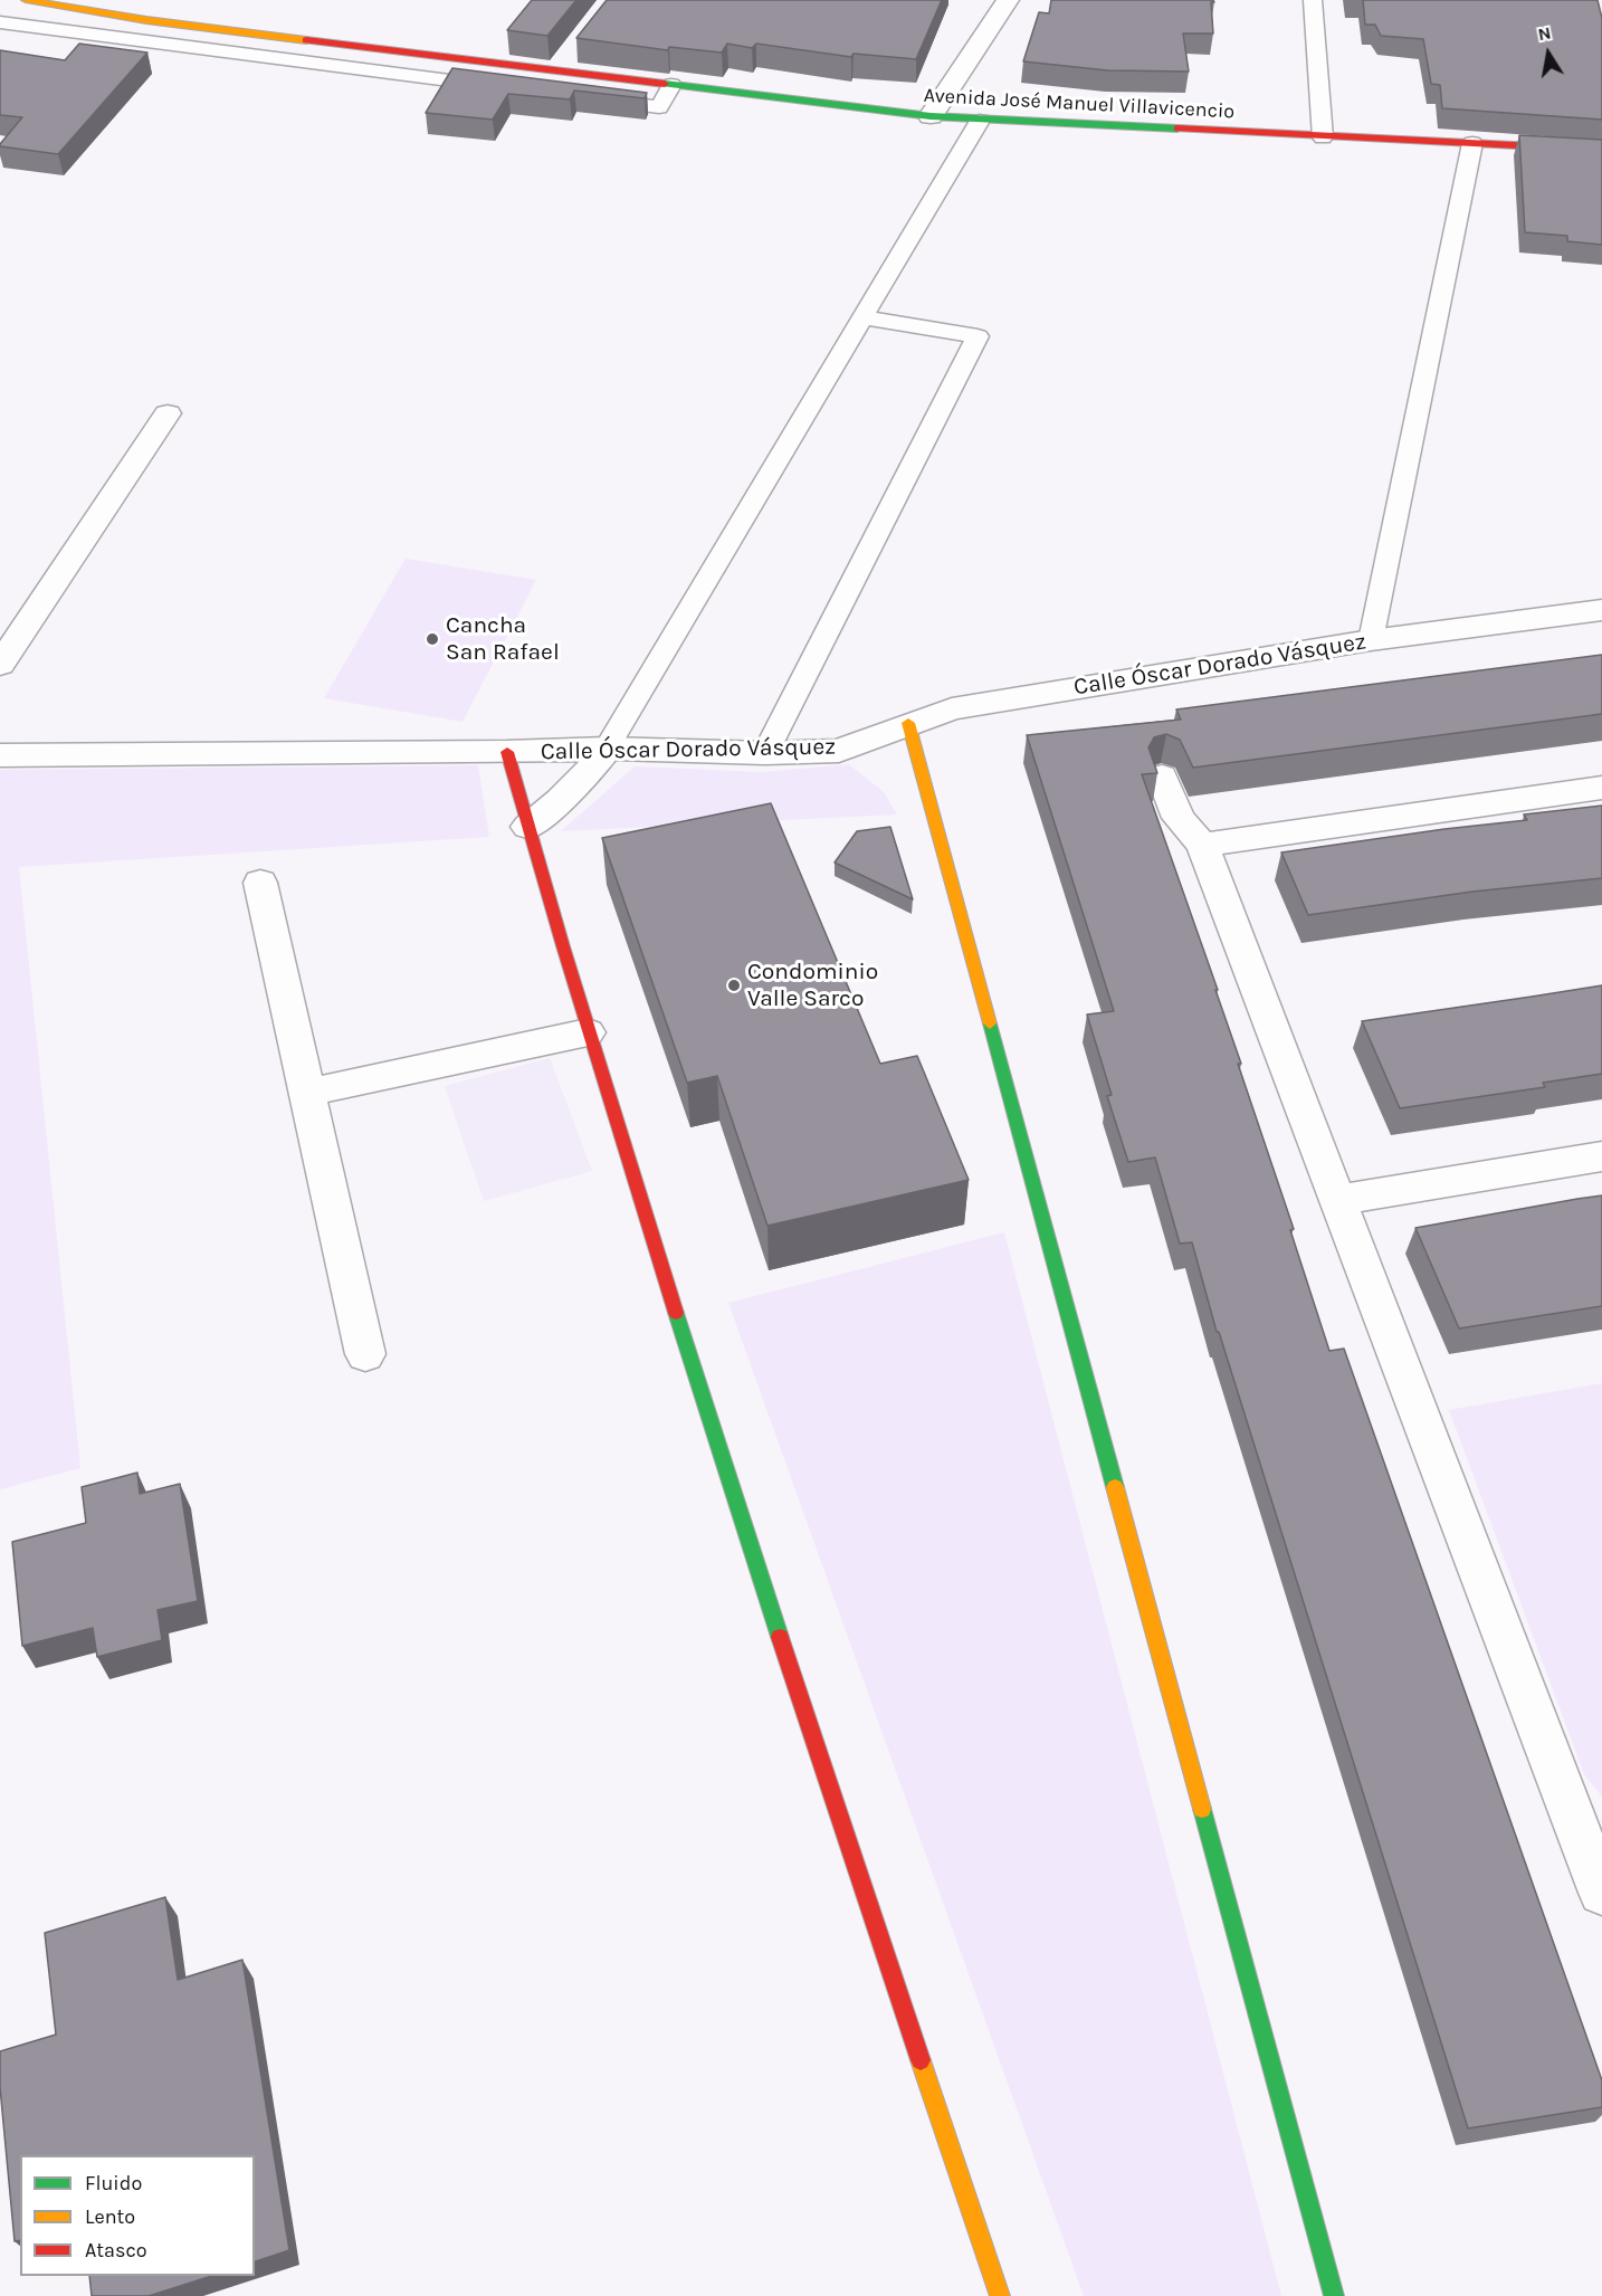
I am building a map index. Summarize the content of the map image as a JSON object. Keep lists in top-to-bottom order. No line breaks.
{"streets":{"street":["Avenida José Manuel Villavicencio","Calle Óscar Dorado Vásquez"]},"places":["Cancha San Rafael","Condominio Valle Sarco"],"legend":["Fluido","Lento","Atasco"],"north":"top"}
